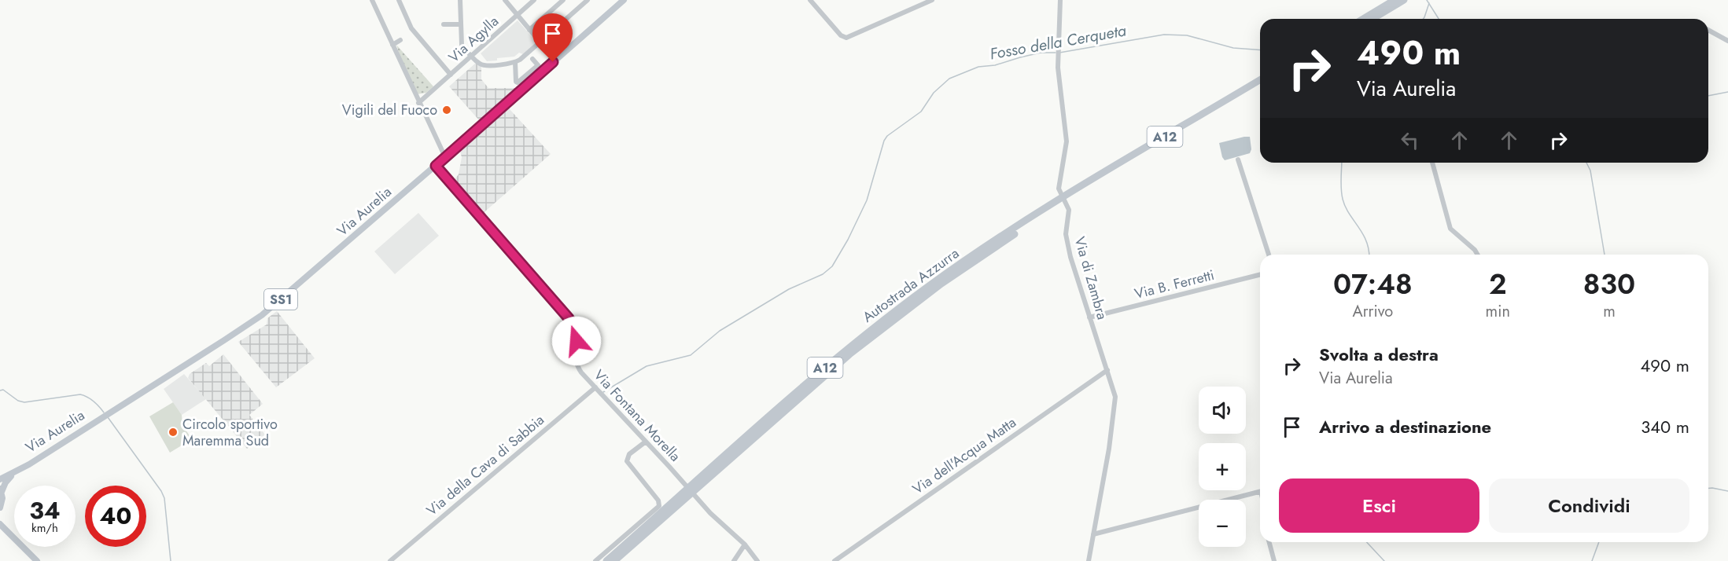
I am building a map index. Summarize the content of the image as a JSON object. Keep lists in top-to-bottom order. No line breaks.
{"streets":{"highway":["A12","Autostrada Azzurra"],"main road":["Via Aurelia","SS1"],"street":["Via Agylla","Via di Zambra","Via B. Ferretti","Via Fontana Morella","Via dell'Acqua Matta","Via della Cava di Sabbia"]},"crossings":[["Via Aurelia","SS1"],["Via Aurelia","Via Fontana Morella"],["Via di Zambra","Via B. Ferretti"],["Via di Zambra","Via dell'Acqua Matta"],["Via Fontana Morella","Via della Cava di Sabbia"]],"water":["Fosso della Cerqueta"],"places":["Vigili del Fuoco","Circolo sportivo Maremma Sud"],"page":{"turn":["490 m","Via Aurelia"],"eta":["07:48","Arrivo","2","min","830","m"],"list":[{"name":"Svolta a destra","note":"Via Aurelia","value":"490 m"},{"name":"Arrivo a destinazione","value":"340 m"}],"map_buttons":["+","−"],"buttons":["Esci","Condividi"],"speed":"34 km/h","limit":"40"}}
